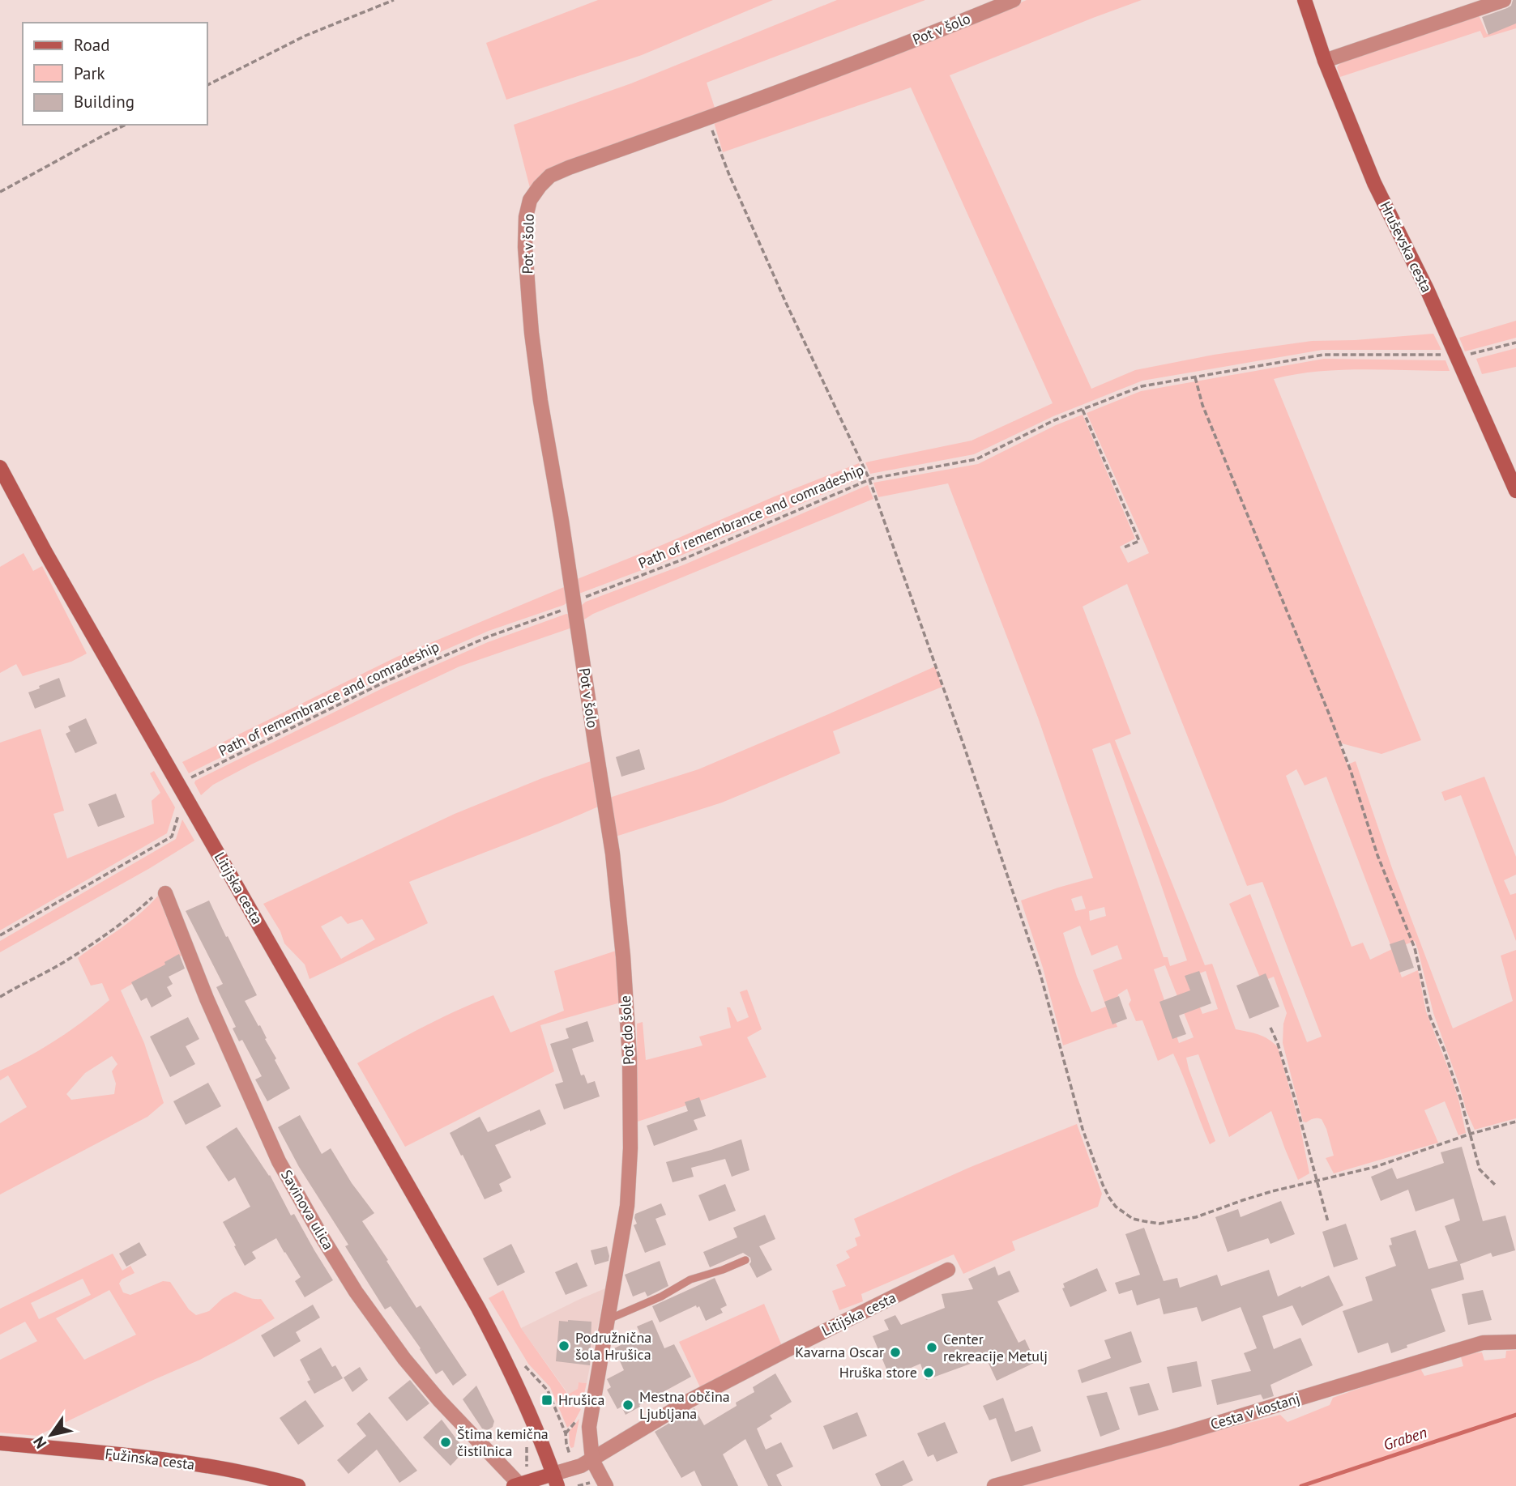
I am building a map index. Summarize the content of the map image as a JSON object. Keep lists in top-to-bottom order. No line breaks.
{"streets":{"main road":["Hruševska cesta","Litijska cesta","Fužinska cesta"],"street":["Pot v šolo","Pot do šole","Savinova ulica","Cesta v kostanj"],"path":["Path of remembrance and comradeship"]},"crossings":[["Pot v šolo","Path of remembrance and comradeship"],["Pot v šolo","Pot do šole"],["Litijska cesta","Pot do šole"]],"water":["Graben"],"places":{"other":["Podružnična šola Hrušica","Center rekreacije Metulj","Kavarna Oscar","Hruška store","Mestna občina Ljubljana","Štima kemična čistilnica"],"transit":["Hrušica"]},"legend":["Road","Park","Building"],"north":"bottom left"}
